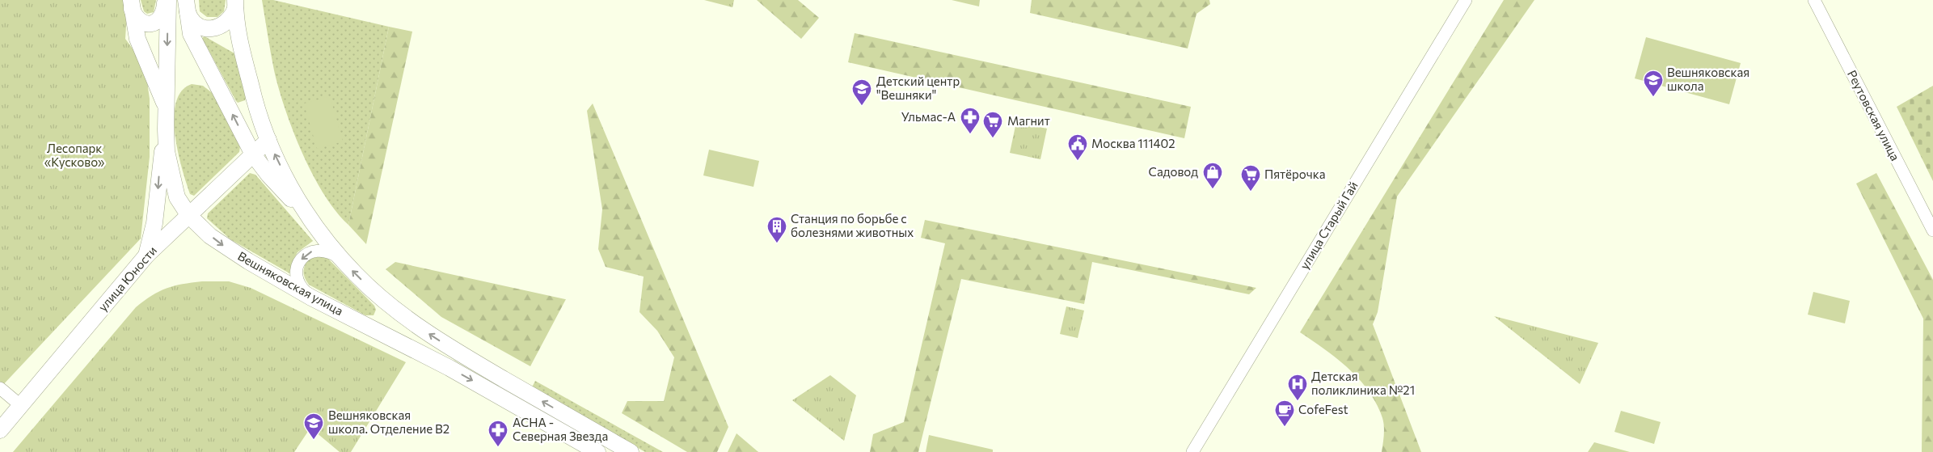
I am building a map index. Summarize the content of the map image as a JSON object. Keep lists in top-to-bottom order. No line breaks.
{"streets":{"main road":["улица Юности","Вешняковская улица"],"street":["Реутовская улица","улица Старый Гай"]},"crossings":[["улица Юности","Вешняковская улица"]],"parks":["Лесопарк «Кусково»"],"places":{"school or university":["Вешняковская школа","Детский центр \"Вешняки\"","Вешняковская школа. Отделение В2"],"pharmacy":["Ульмас-А","АСНА - Северная Звезда"],"supermarket":["Магнит","Пятёрочка"],"public building":["Москва 111402"],"shop":["Садовод"],"building":["Станция по борьбе с болезнями животных"],"hospital":["Детская поликлиника №21"],"cafe":["CofeFest"]}}
